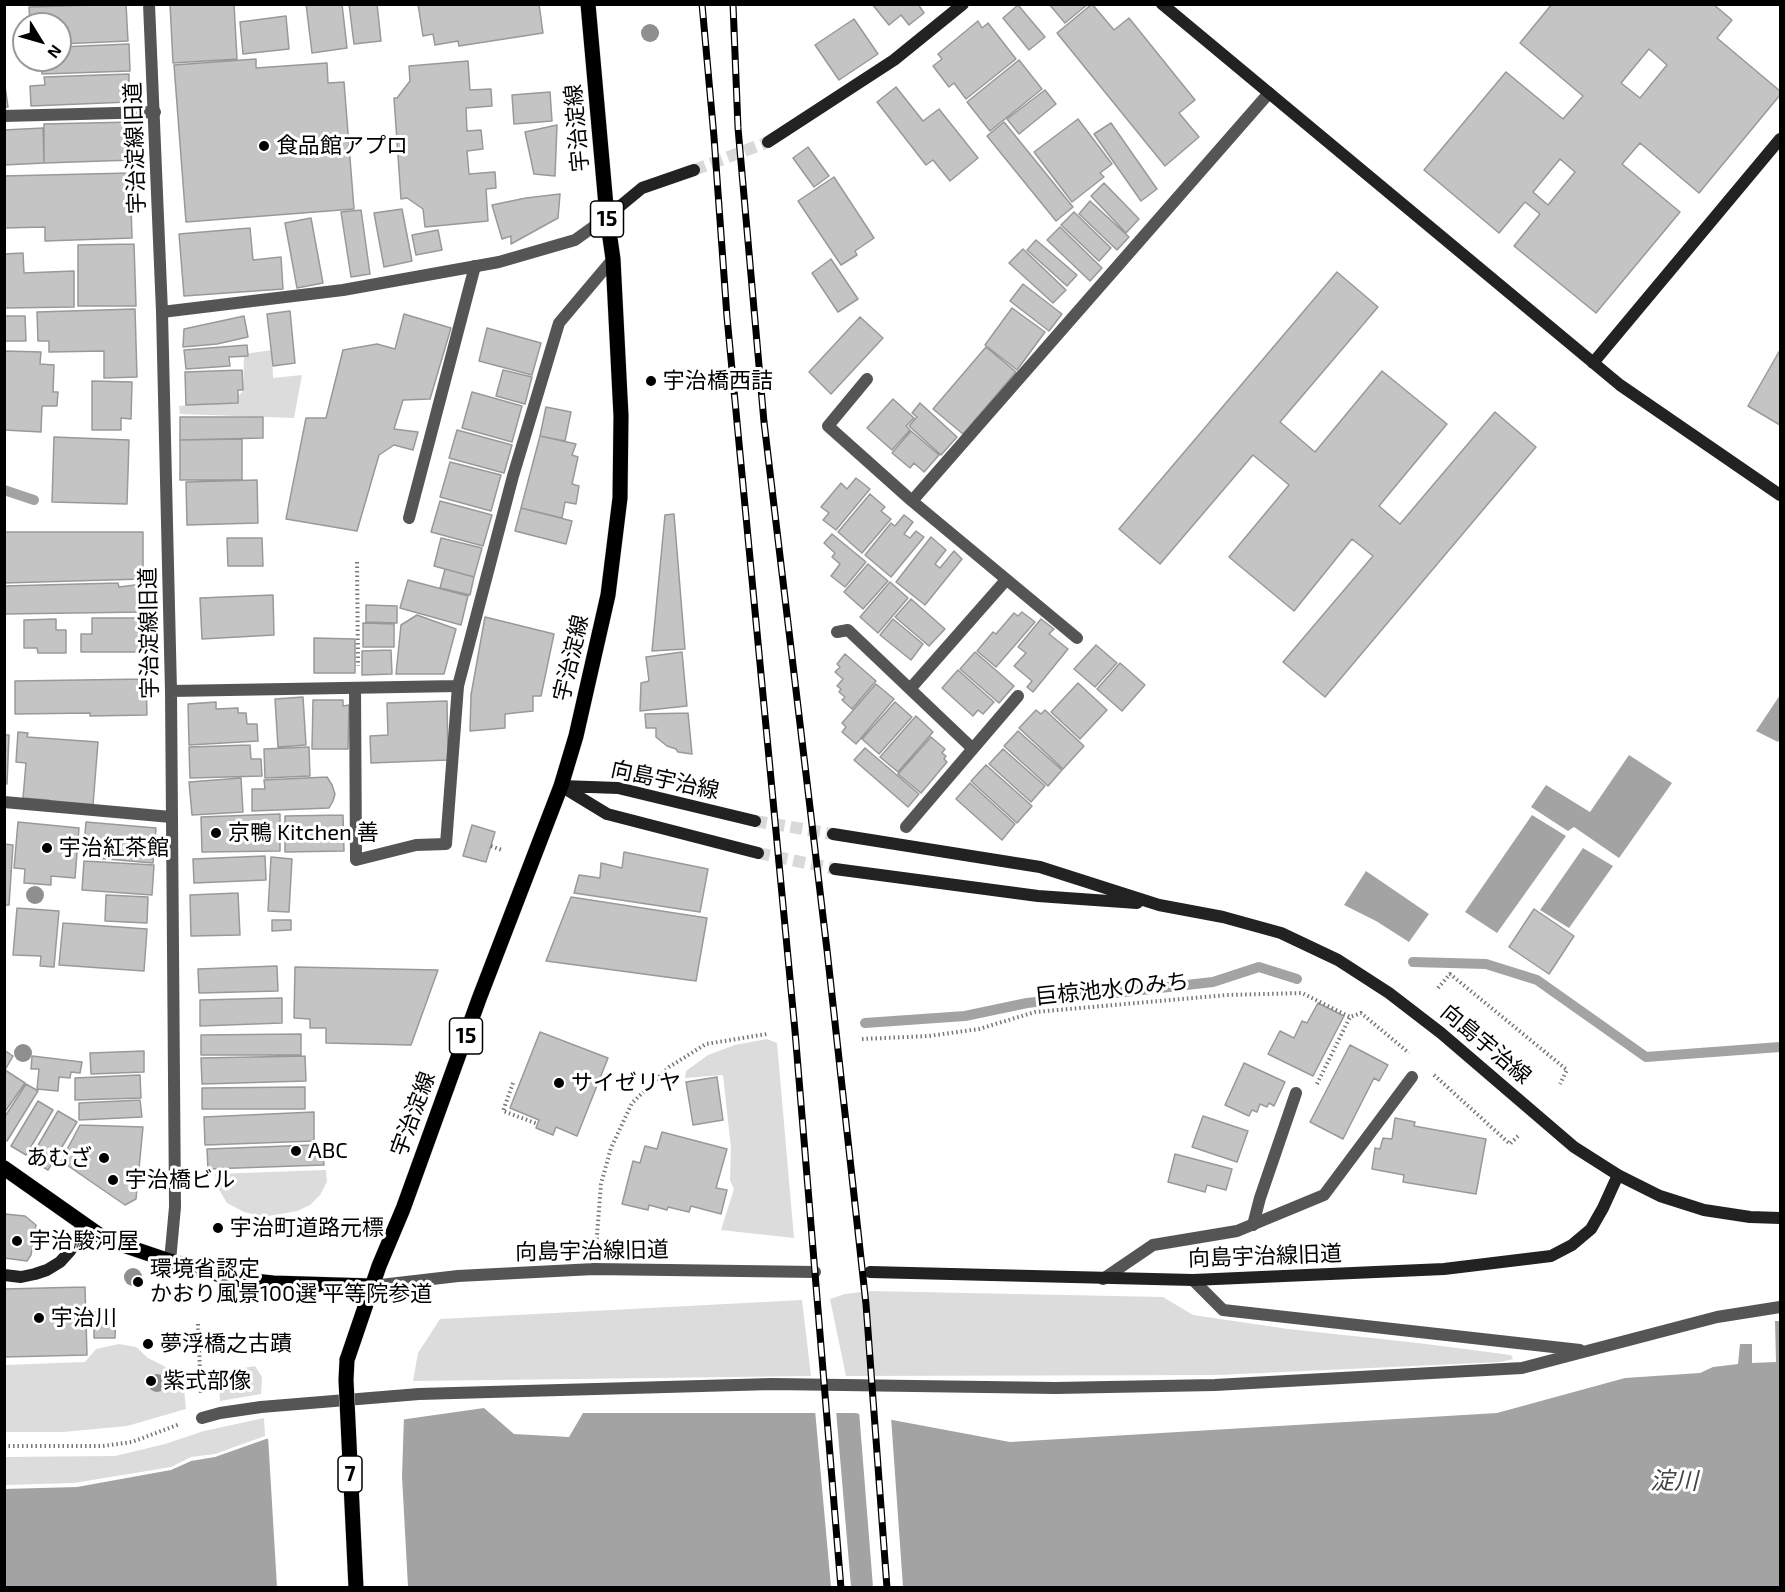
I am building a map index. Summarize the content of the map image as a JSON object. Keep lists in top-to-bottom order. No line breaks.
{"streets":{"main road":["宇治淀線","15","7"],"street":["宇治淀線旧道","向島宇治線","向島宇治線旧道"],"path":["巨椋池水のみち"]},"crossings":[["宇治淀線","向島宇治線"],["宇治淀線","向島宇治線旧道"],["宇治淀線","7"],["向島宇治線","向島宇治線旧道"],["向島宇治線旧道","7"]],"water":["淀川"],"places":["食品館アプロ","宇治橋西詰","京鴨 Kitchen 善","宇治紅茶館","サイゼリヤ","ABC","あむざ","宇治橋ビル","宇治町道路元標","宇治駿河屋","環境省認定 かおり風景100選 平等院参道","宇治川","夢浮橋之古蹟","紫式部像"],"north":"bottom right"}
